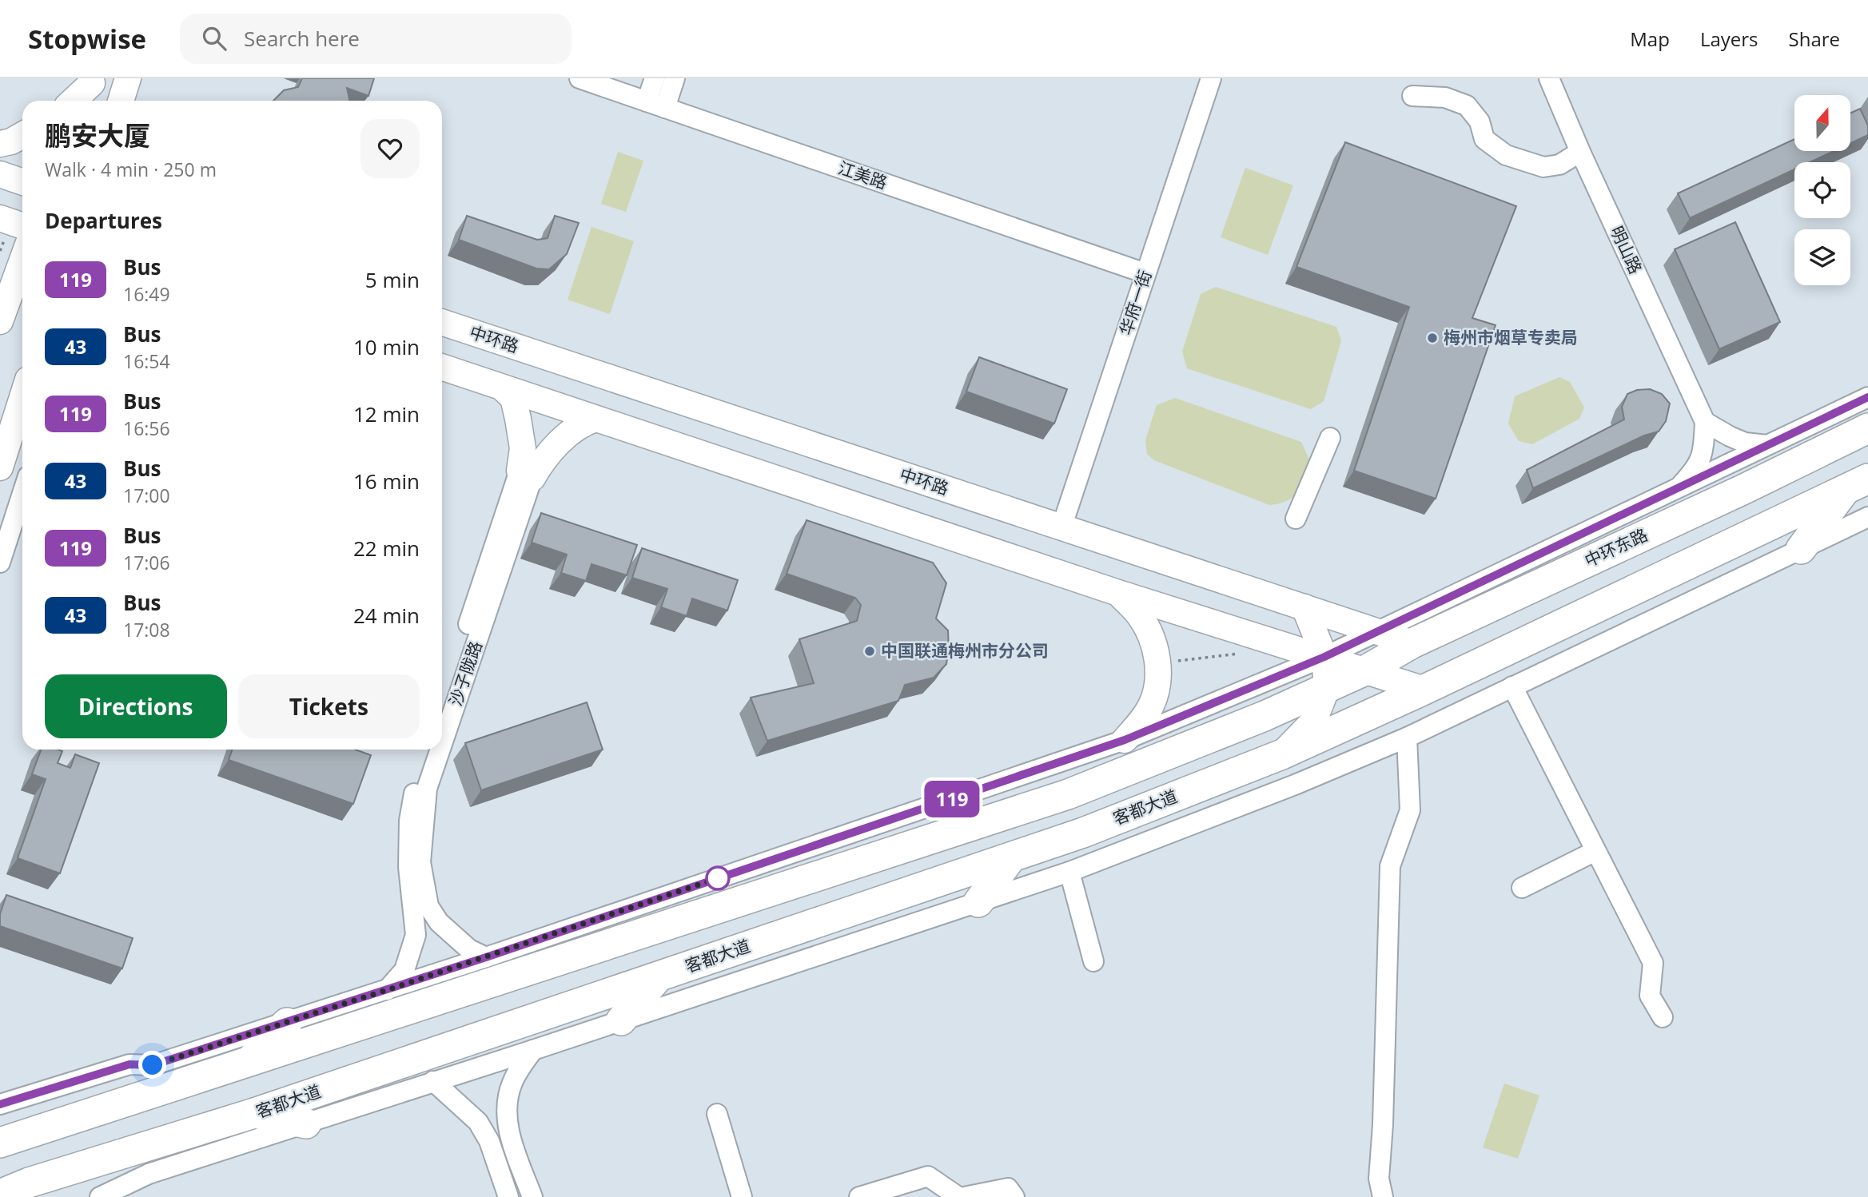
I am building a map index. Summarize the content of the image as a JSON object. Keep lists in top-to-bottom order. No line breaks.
{"streets":{"highway":["中环东路","客都大道"],"main road":["中环路"],"street":["江美路","明山路","华府一街","沙子陇路"]},"crossings":[["江美路","华府一街"],["华府一街","中环路"],["中环路","中环东路"]],"places":["梅州市烟草专卖局","中国联通梅州市分公司"],"lines":["bus line 119"],"north":"top","page":{"header":"Stopwise","search":"Search here","nav":["Map","Layers","Share"],"on_map":"119","heading":[["鹏安大厦","Walk · 4 min · 250 m"],"Departures"],"list":[{"mark":"119","name":"Bus","note":"16:49","value":"5 min"},{"mark":"43","name":"Bus","note":"16:54","value":"10 min"},{"mark":"119","name":"Bus","note":"16:56","value":"12 min"},{"mark":"43","name":"Bus","note":"17:00","value":"16 min"},{"mark":"119","name":"Bus","note":"17:06","value":"22 min"},{"mark":"43","name":"Bus","note":"17:08","value":"24 min"}],"buttons":["Directions","Tickets"]}}
